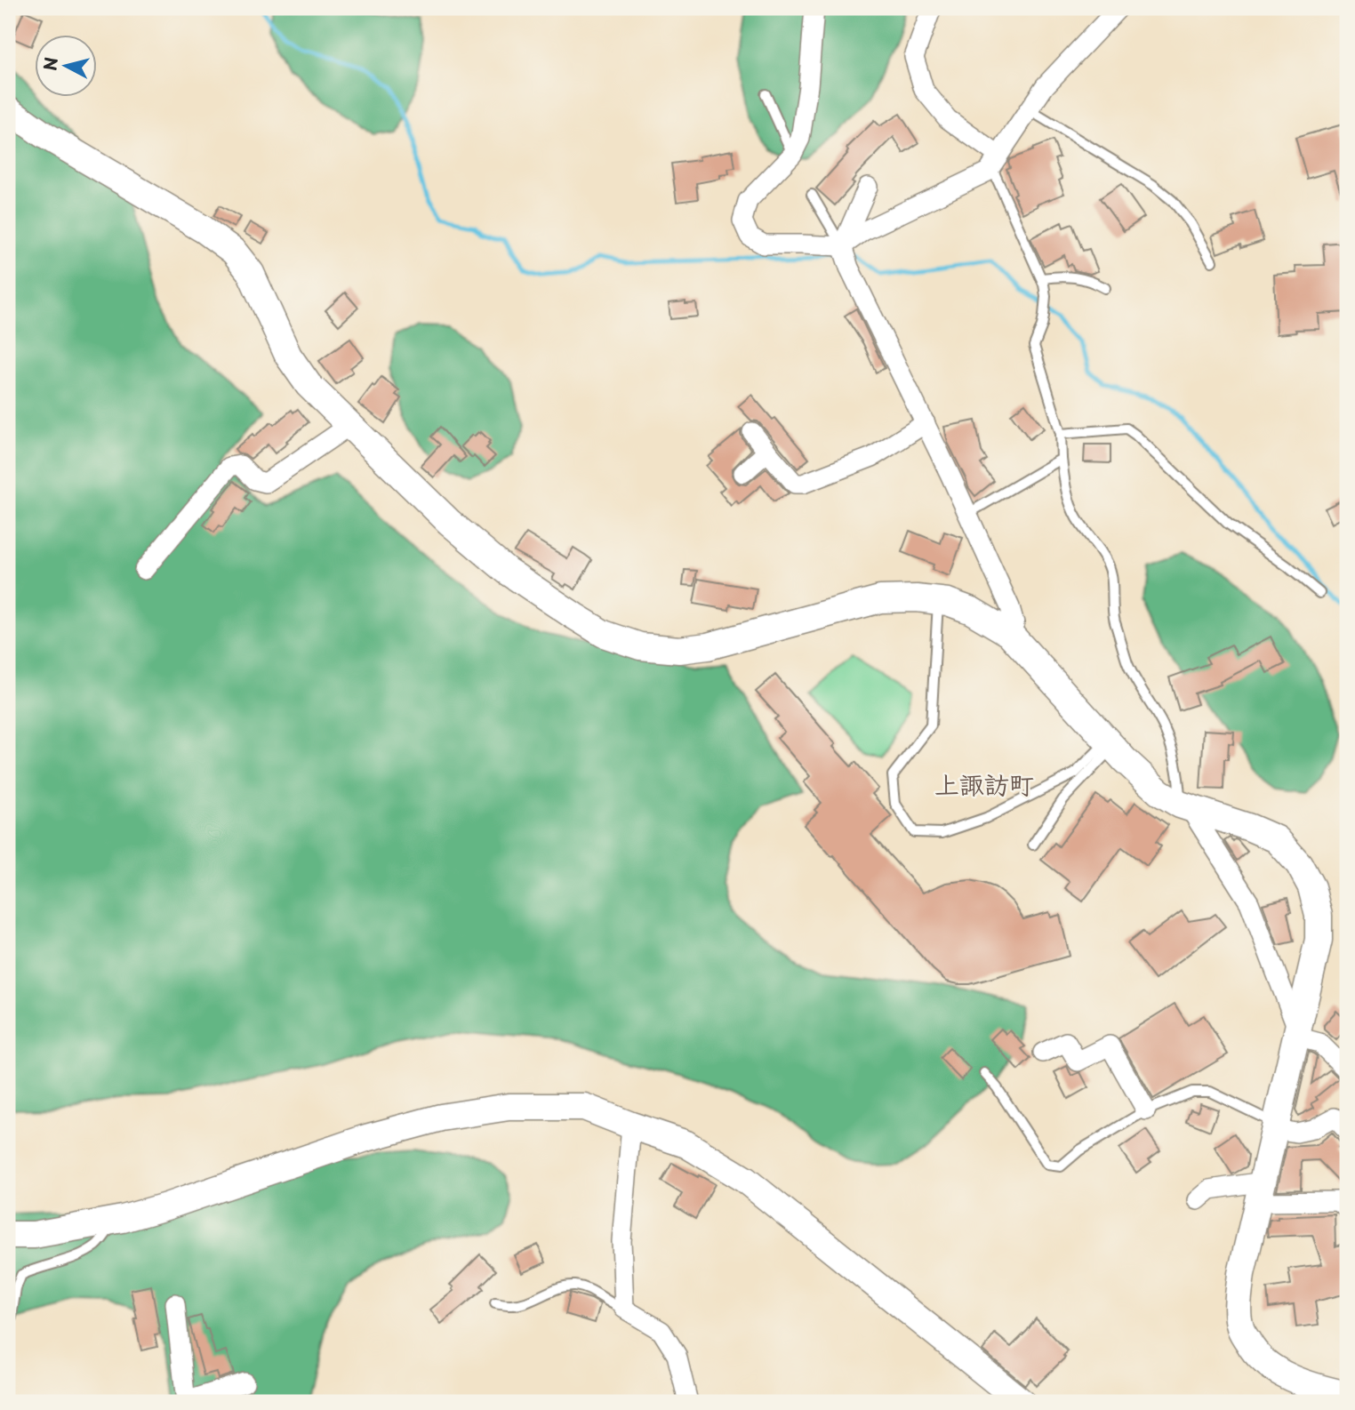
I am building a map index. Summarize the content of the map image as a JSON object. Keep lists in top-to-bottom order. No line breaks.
{"districts":["上諏訪町"],"north":"left"}
